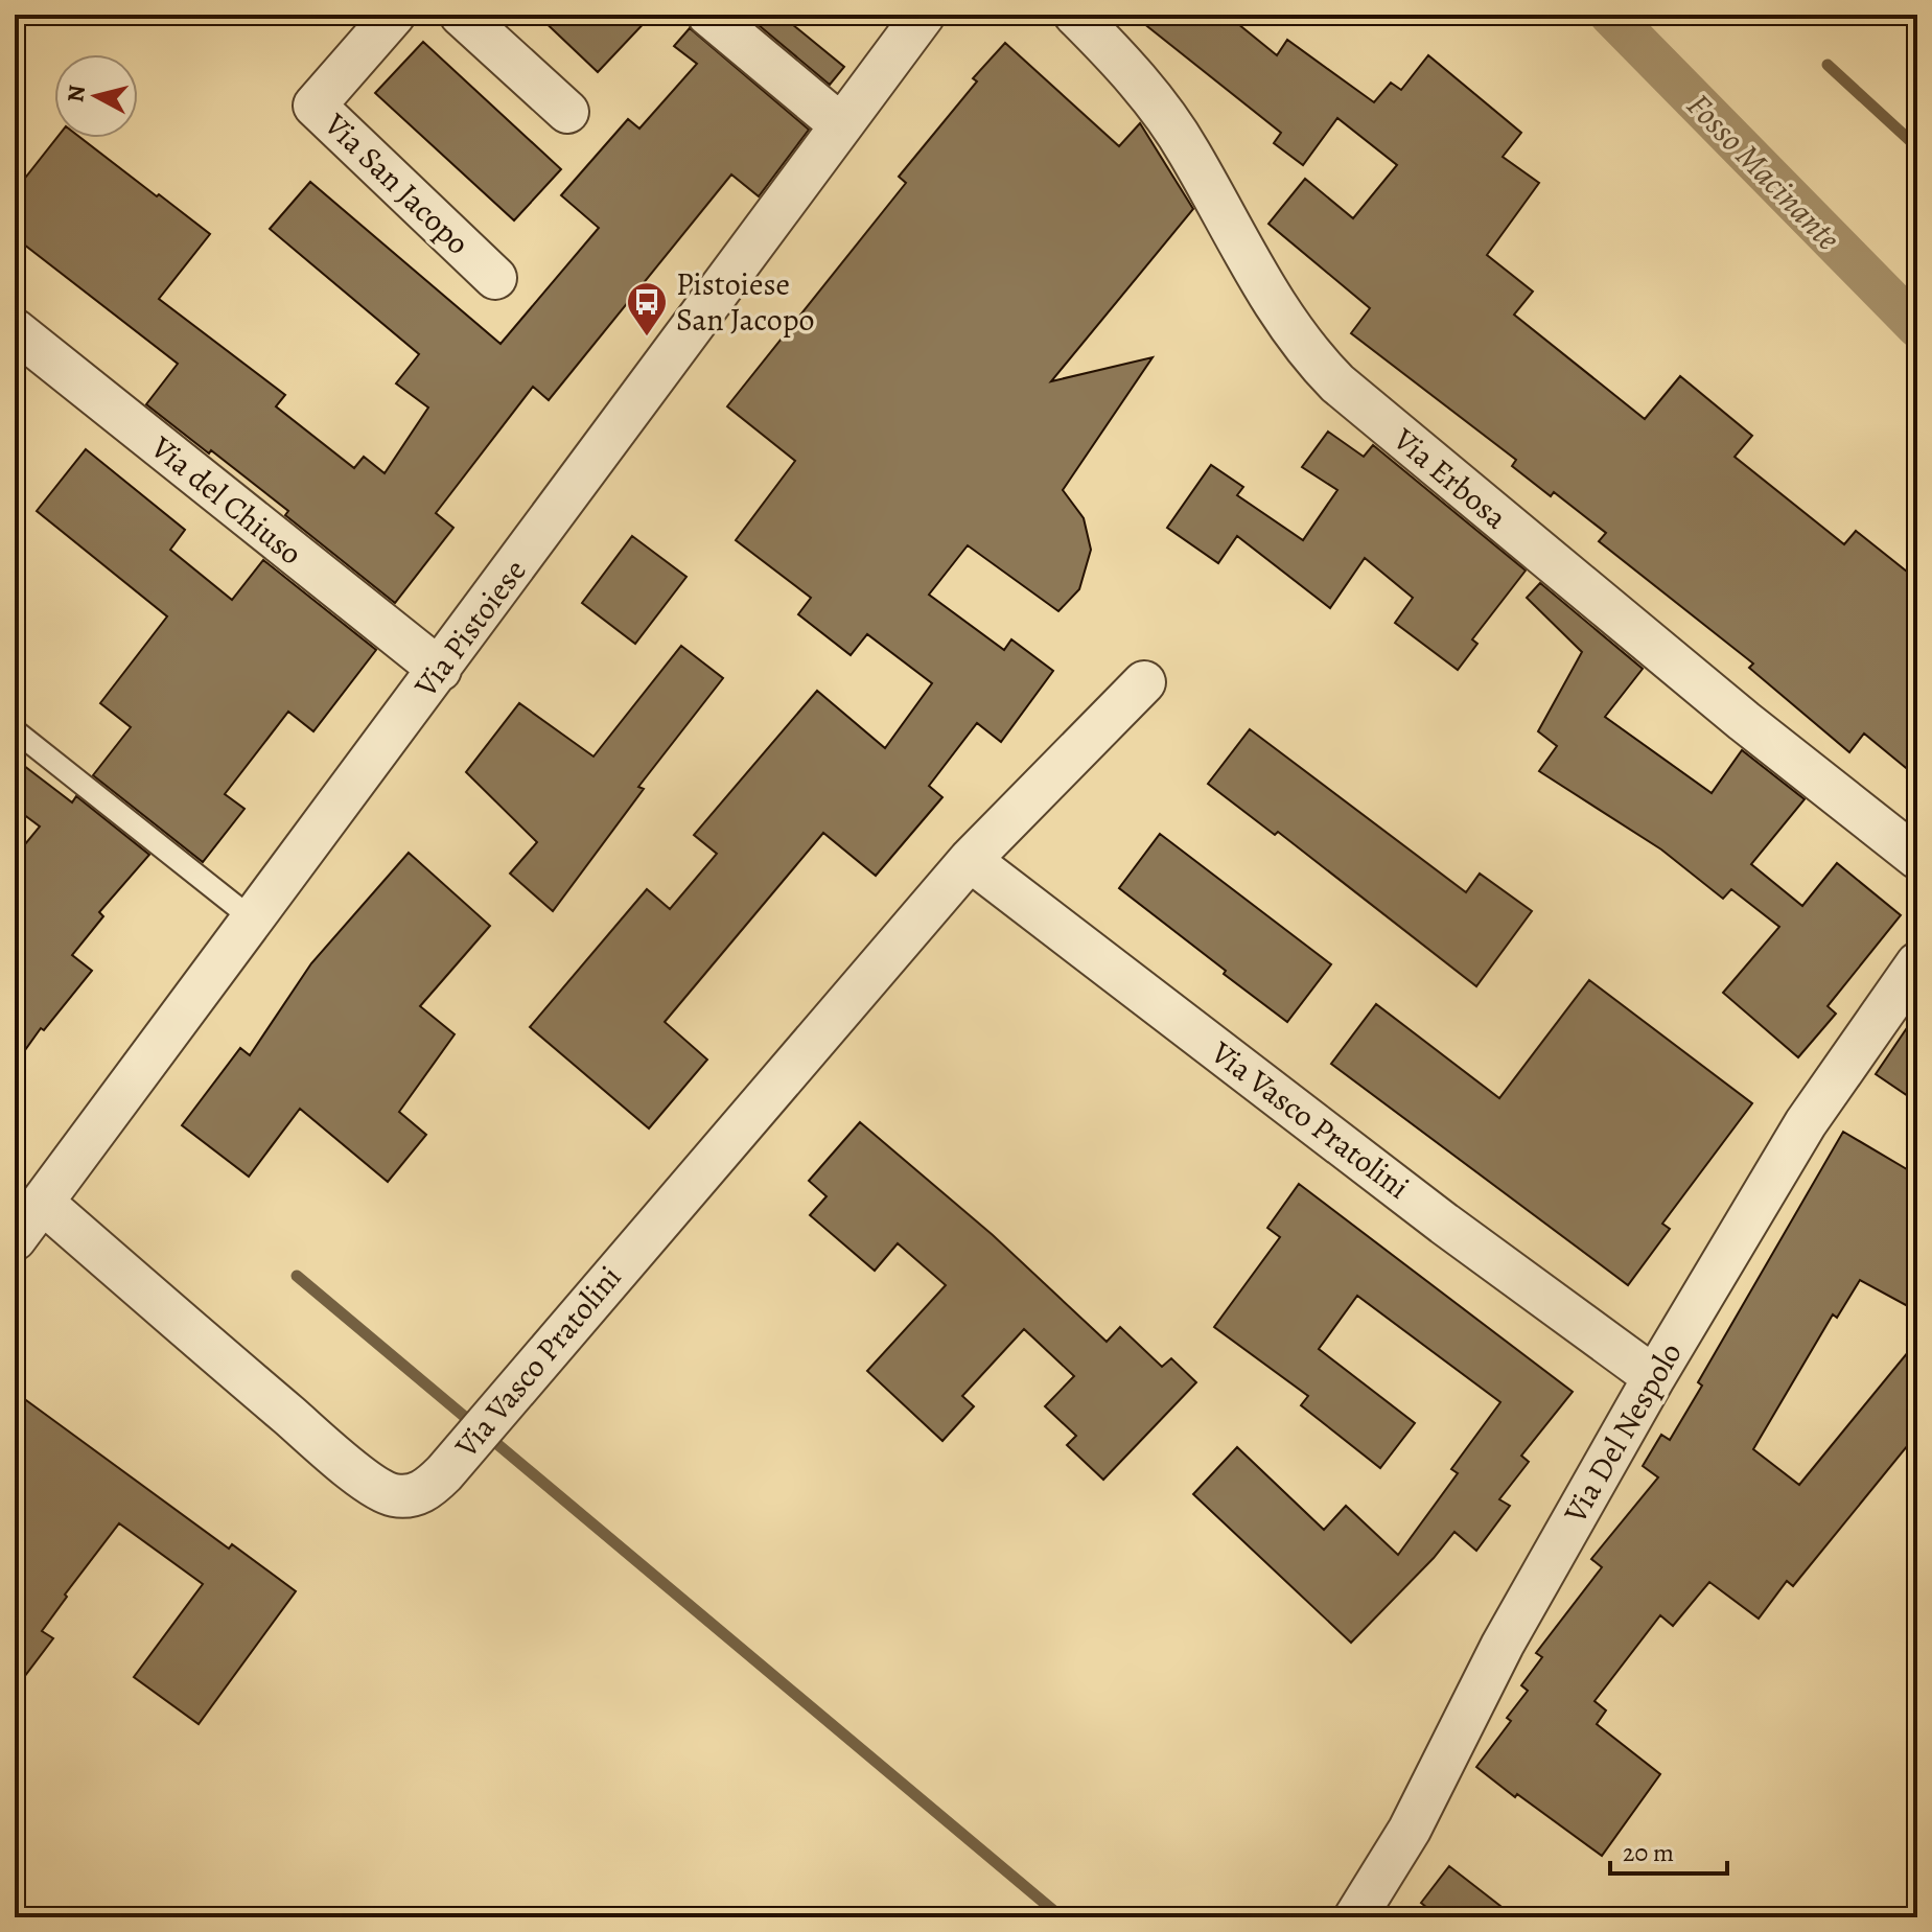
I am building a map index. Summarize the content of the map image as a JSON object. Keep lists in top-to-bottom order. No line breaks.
{"streets":{"street":["Via San Jacopo","Via Erbosa","Via del Chiuso","Via Pistoiese","Via Vasco Pratolini","Via Del Nespolo"]},"crossings":[["Via del Chiuso","Via Pistoiese"],["Via Pistoiese","Via Vasco Pratolini"],["Via Vasco Pratolini","Via Del Nespolo"]],"water":["Fosso Macinante"],"places":{"bus stop":["Pistoiese San Jacopo"]},"scale_bar":"20 m","north":"left"}
